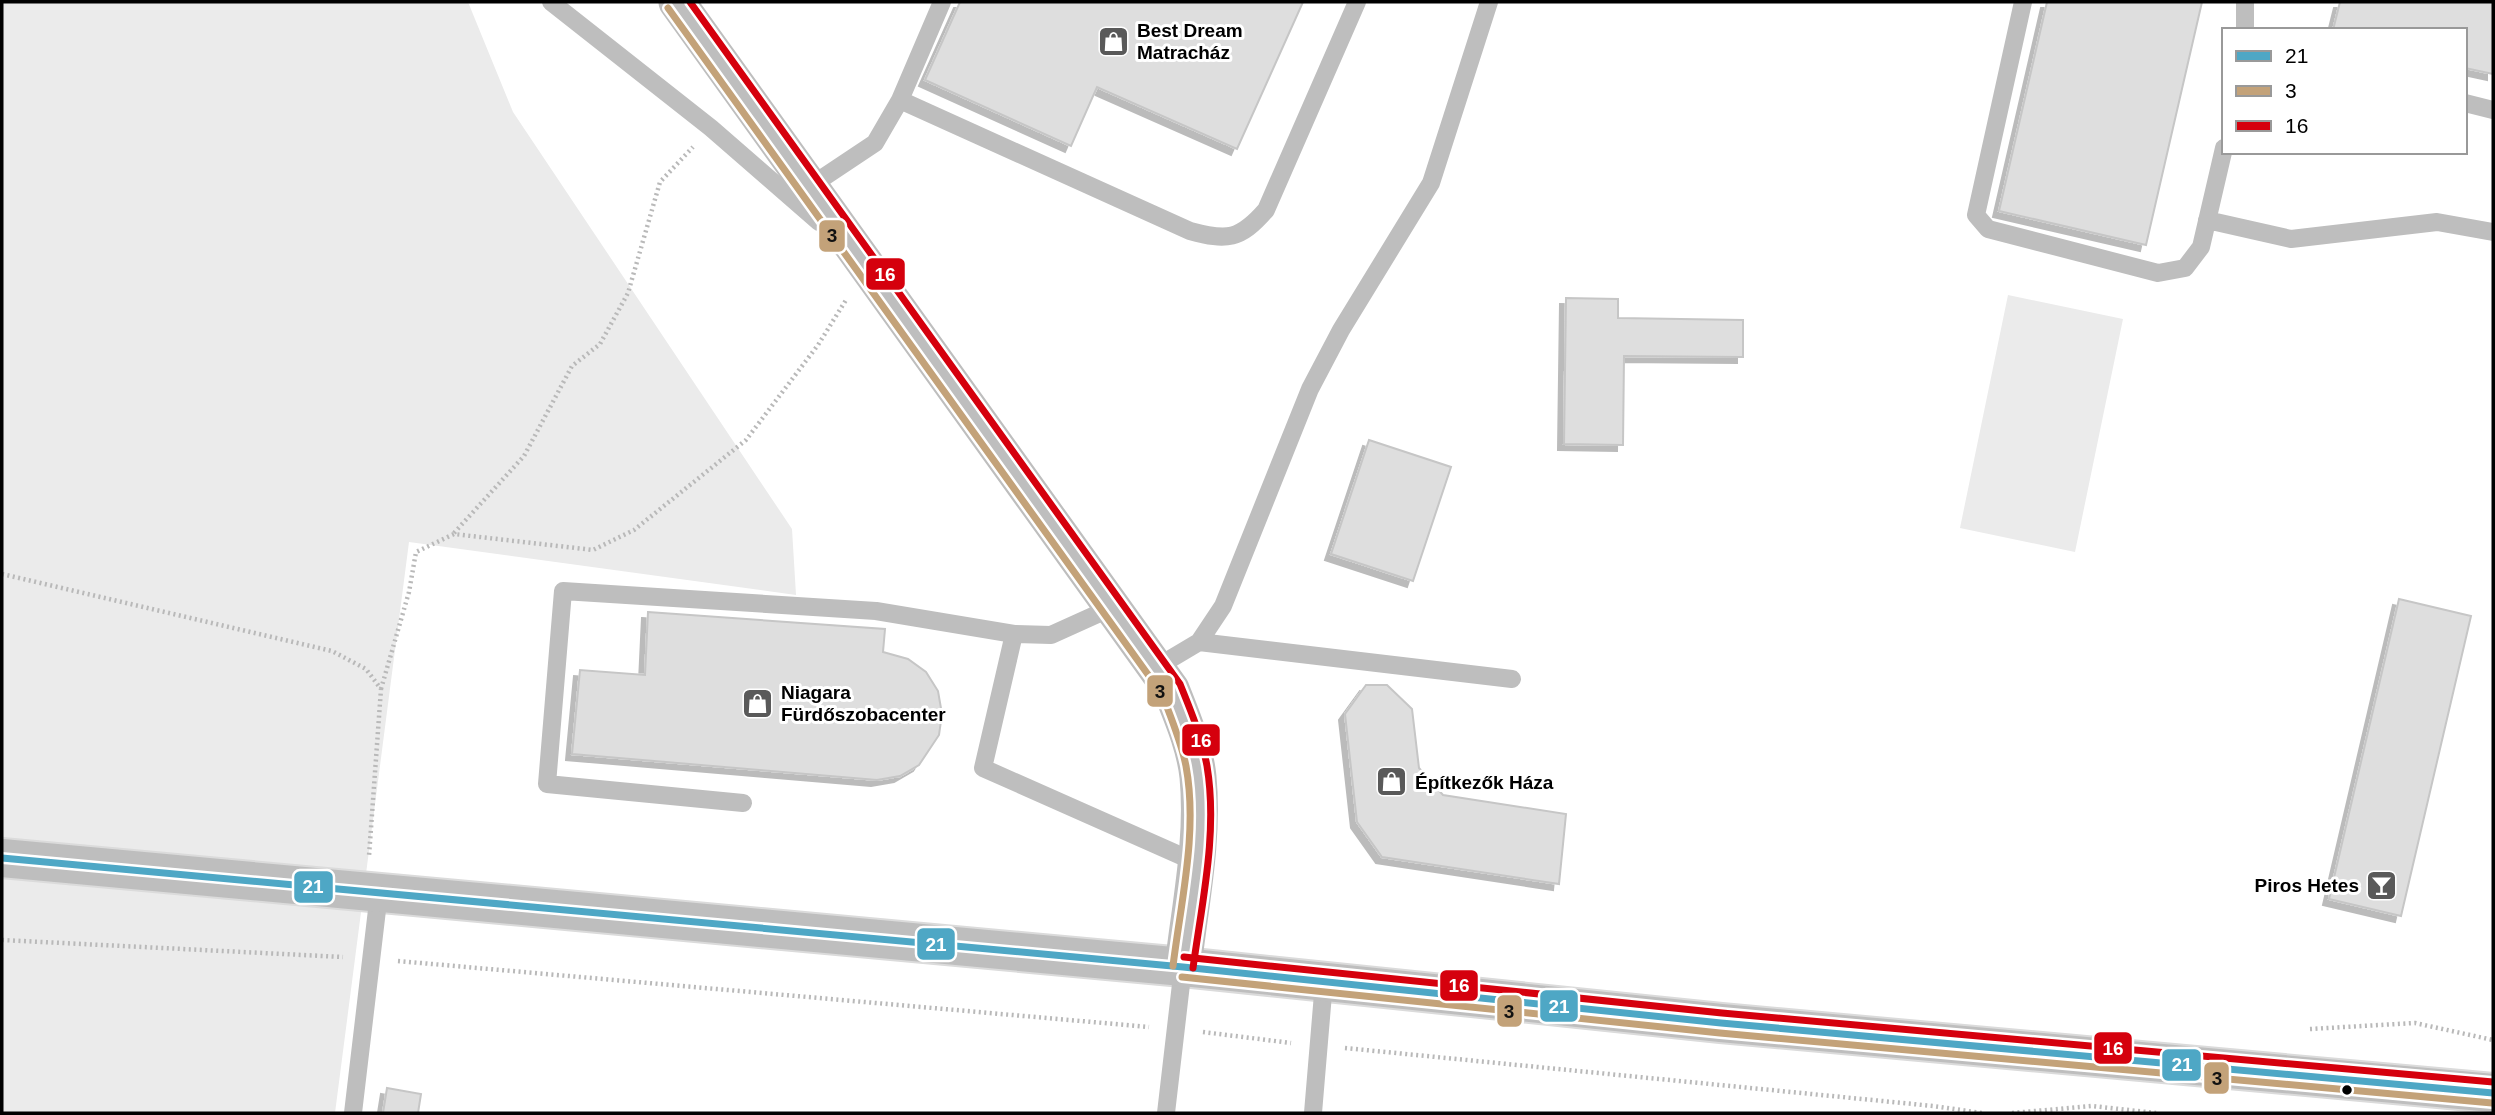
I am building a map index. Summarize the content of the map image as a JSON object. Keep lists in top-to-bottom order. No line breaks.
{"places":{"shop":["Best Dream Matracház","Niagara Fürdőszobacenter","Építkezők Háza"],"bar":["Piros Hetes"]},"lines":["transit line 16","transit line 3","transit line 21"],"legend":["21","3","16"]}
